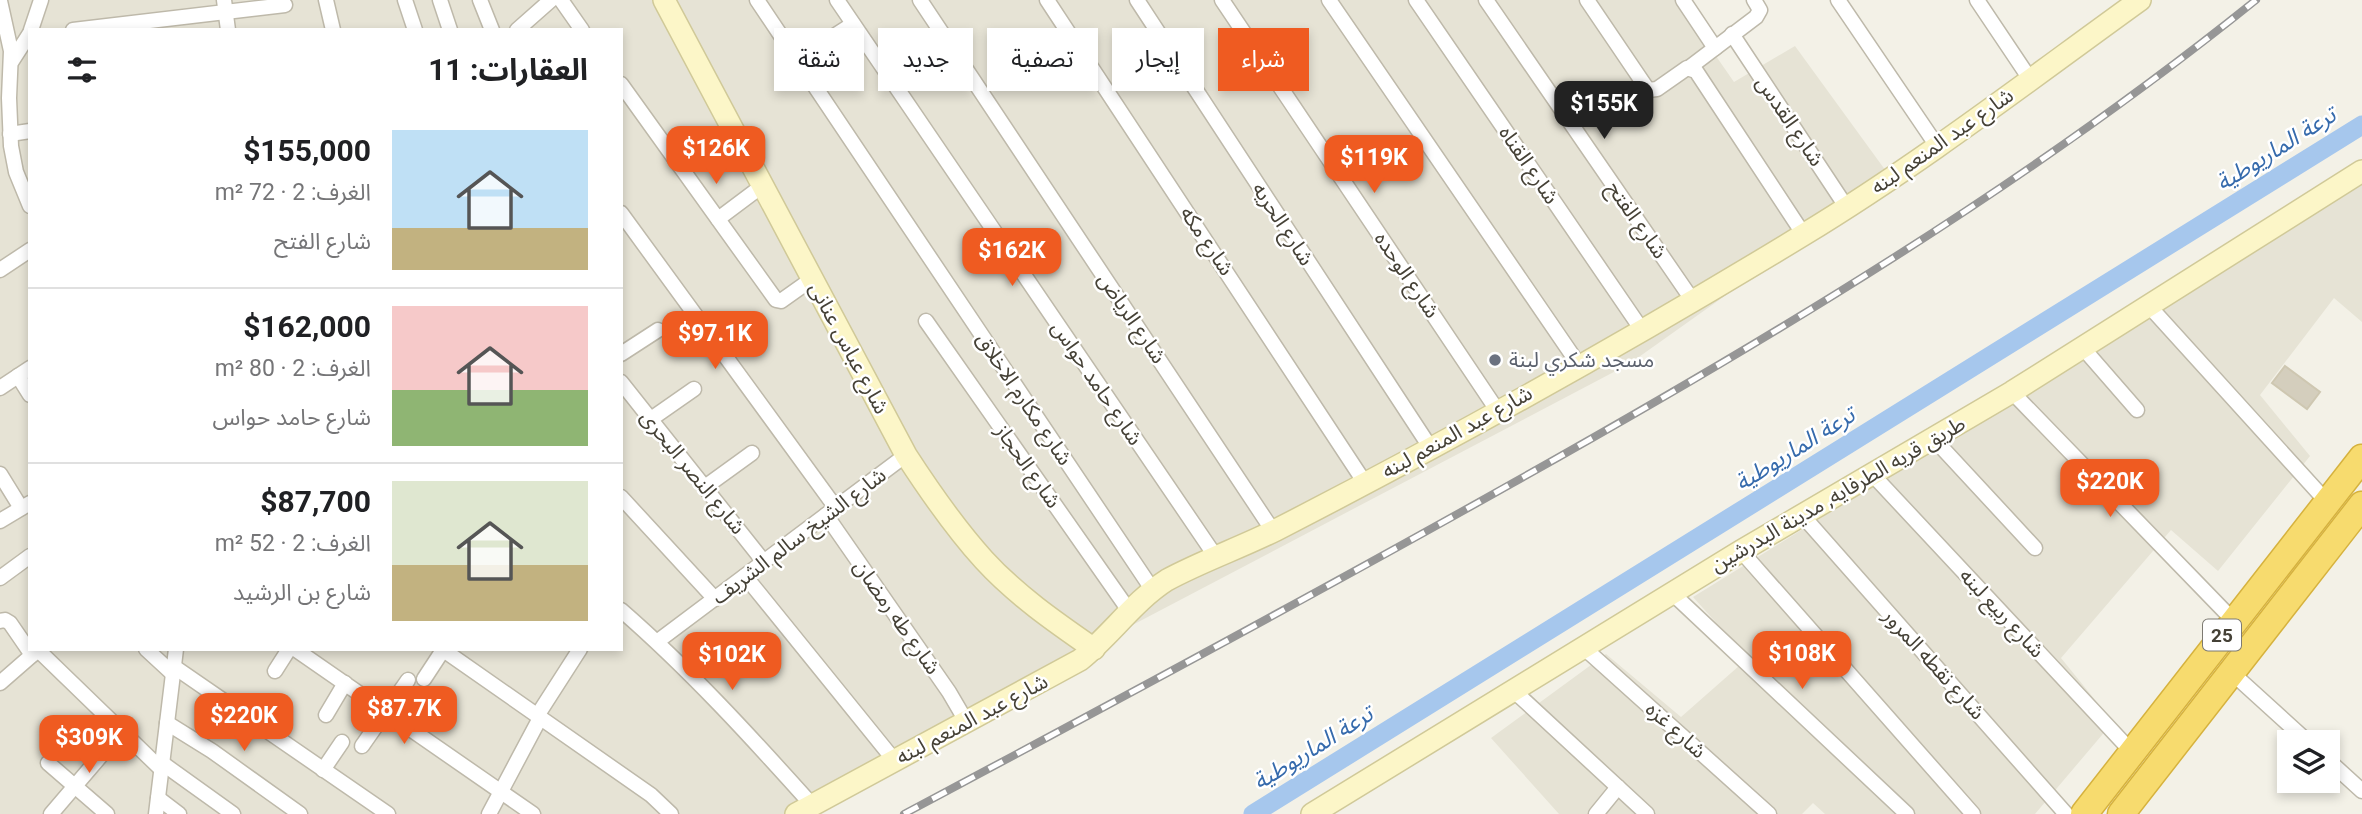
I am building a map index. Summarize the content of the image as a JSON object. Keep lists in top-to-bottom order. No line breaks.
{"streets":{"highway":["25"],"main road":["شارع عبد المنعم لبنه","شارع عباس عنانى","طريق قريه الطرفايه, مدينة البدرشين"],"street":["شارع القدس","شارع القناه","شارع الفتح","شارع الحريه","شارع مكه","شارع الوحده","شارع الرياض","شارع حامد حواس","شارع مكارم الاخلاق","شارع الحجاز","شارع النصر البحرى","شارع الشيخ سالم الشريف","شارع ربيع لبنه","شارع طه رمضان","شارع نقطه المرور","شارع غزه"]},"crossings":[["شارع القدس","شارع عبد المنعم لبنه"],["شارع عبد المنعم لبنه","شارع القناه"],["شارع عبد المنعم لبنه","شارع الفتح"],["شارع عبد المنعم لبنه","شارع الحريه"],["شارع عبد المنعم لبنه","شارع مكه"],["شارع عبد المنعم لبنه","شارع الوحده"],["شارع عبد المنعم لبنه","شارع الرياض"],["شارع عبد المنعم لبنه","شارع عباس عنانى"],["شارع عبد المنعم لبنه","شارع حامد حواس"],["شارع عبد المنعم لبنه","شارع مكارم الاخلاق"],["شارع عبد المنعم لبنه","شارع الحجاز"],["شارع عبد المنعم لبنه","شارع طه رمضان"],["شارع عباس عنانى","شارع الشيخ سالم الشريف"],["شارع النصر البحرى","شارع الشيخ سالم الشريف"],["طريق قريه الطرفايه, مدينة البدرشين","شارع ربيع لبنه"],["طريق قريه الطرفايه, مدينة البدرشين","شارع نقطه المرور"],["طريق قريه الطرفايه, مدينة البدرشين","شارع غزه"],["شارع الشيخ سالم الشريف","شارع طه رمضان"],["شارع ربيع لبنه","25"]],"water":["ترعة الماريوطية"],"places":["مسجد شكري لبنة"],"page":{"chip":["شراء","إيجار","تصفية","جديد","شقة"],"heading":"العقارات: 11","price":["$155K","$126K","$119K","$162K","$97.1K","$220K","$108K","$102K","$87.7K","$220K","$309K"],"list":[{"name":"$155,000","note":"الغرف: 2 · 72 m² · شارع الفتح"},{"name":"$162,000","note":"الغرف: 2 · 80 m² · شارع حامد حواس"},{"name":"$87,700","note":"الغرف: 2 · 52 m² · شارع بن الرشيد"}]}}
